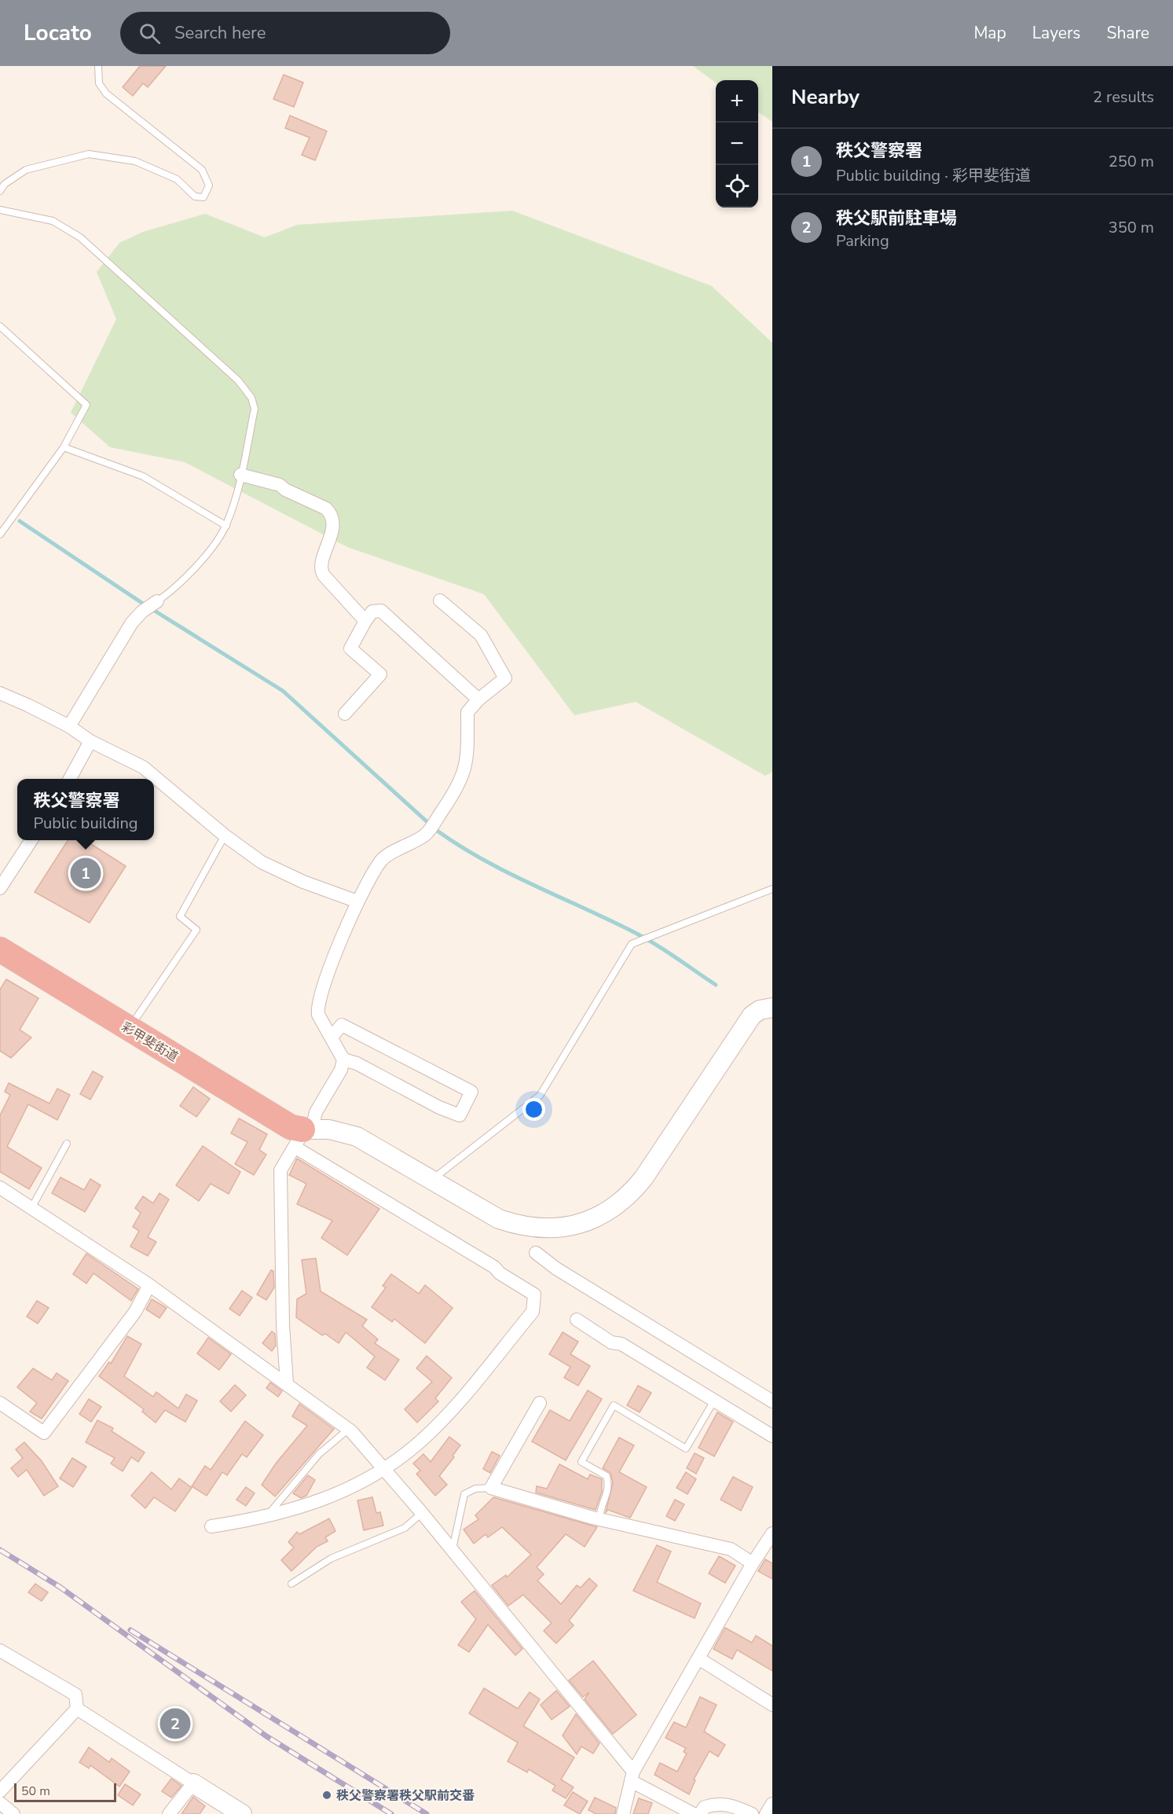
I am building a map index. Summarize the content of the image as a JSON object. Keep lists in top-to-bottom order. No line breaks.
{"streets":{"highway":["彩甲斐街道"]},"places":["秩父警察署秩父駅前交番"],"scale_bar":"50 m","page":{"header":"Locato","search":"Search here","nav":["Map","Layers","Share"],"heading":["Nearby","2 results"],"map_buttons":["+","−"],"list":[{"mark":"1","name":"秩父警察署","note":"Public building · 彩甲斐街道","value":"250 m"},{"mark":"2","name":"秩父駅前駐車場","note":"Parking","value":"350 m"}],"popup":["秩父警察署","Public building"],"pins":["1","2"],"scale":"50 m"}}
